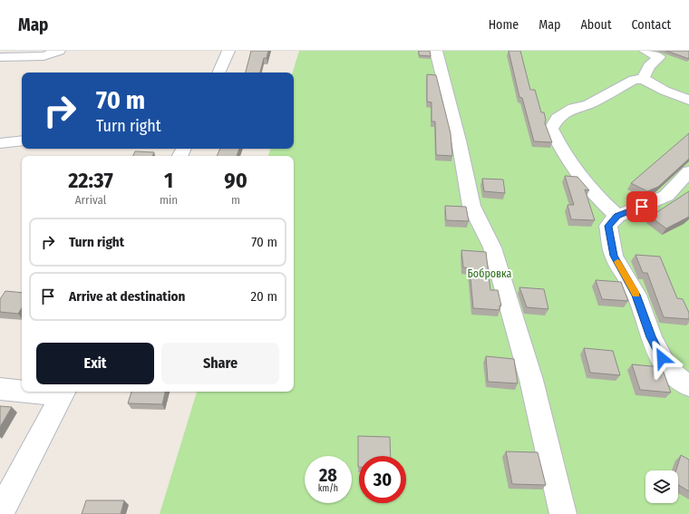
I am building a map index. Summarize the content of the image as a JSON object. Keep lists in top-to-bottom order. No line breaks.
{"parks":["Бобровка"],"page":{"header":"Map","nav":["Home","Map","About","Contact"],"turn":["70 m","Turn right"],"eta":["22:37","Arrival","1","min","90","m"],"list":[{"name":"Turn right","value":"70 m"},{"name":"Arrive at destination","value":"20 m"}],"buttons":["Exit","Share"],"speed":"28 km/h","limit":"30"}}
